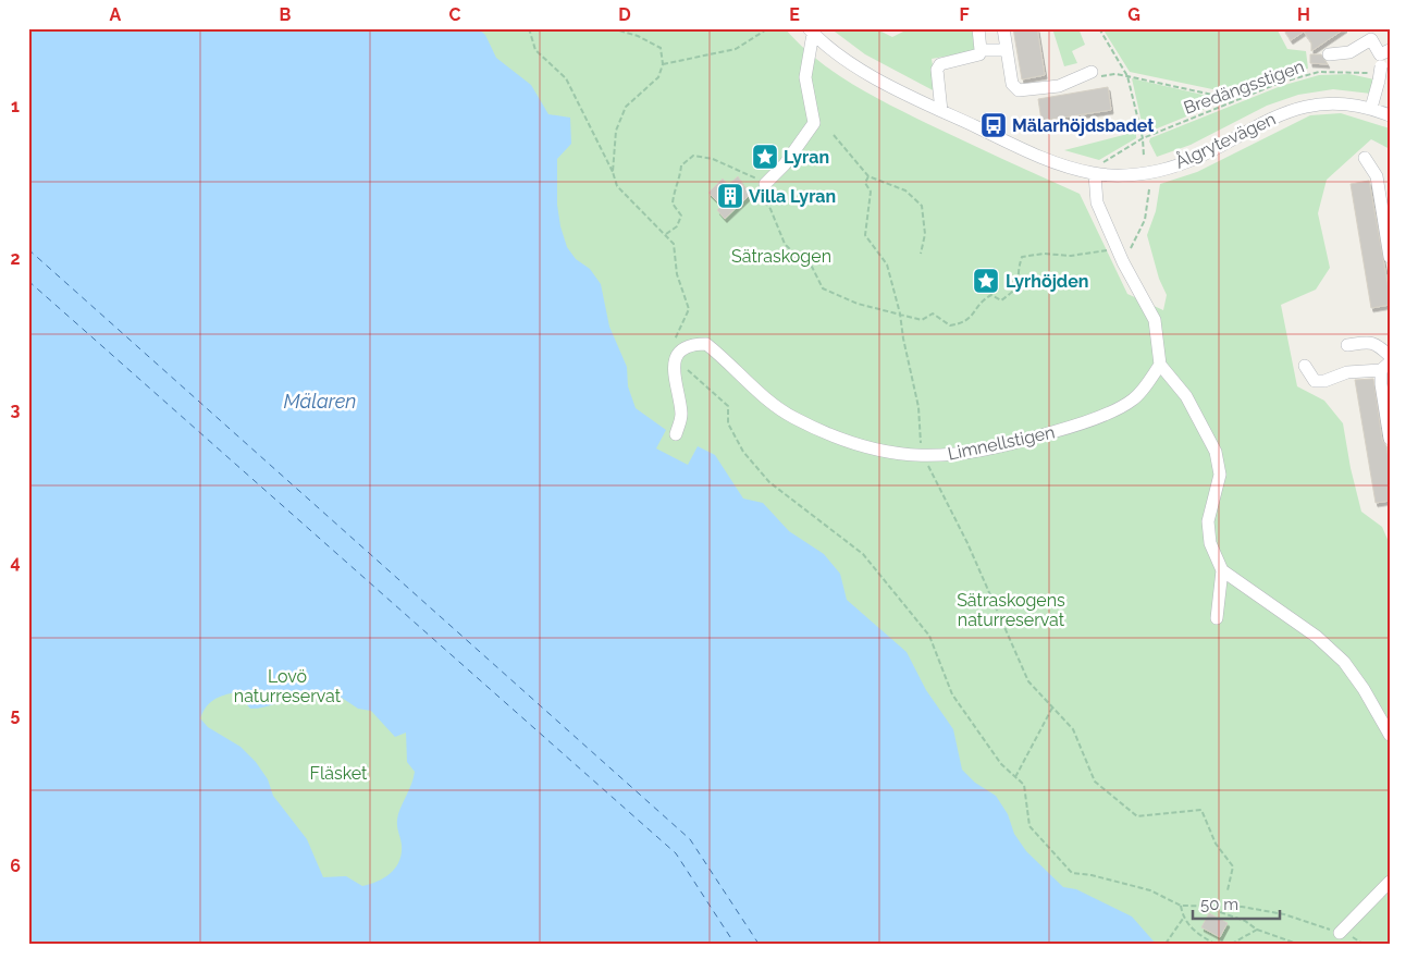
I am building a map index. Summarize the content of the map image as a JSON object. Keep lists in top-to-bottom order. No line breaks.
{"streets":{"street":["Ålgrytevägen","Limnellstigen"],"path":["Bredängsstigen"]},"crossings":[["Bredängsstigen","Ålgrytevägen"]],"water":["Mälaren"],"parks":["Sätraskogen","Sätraskogens naturreservat","Lovö naturreservat","Fläsket"],"places":{"bus stop":["Mälarhöjdsbadet"],"place":["Lyran","Lyrhöjden"],"building":["Villa Lyran"]},"scale_bar":"50 m","grid":{"columns":["A","B","C","D","E","F","G","H"],"rows":["1","2","3","4","5","6"]}}
